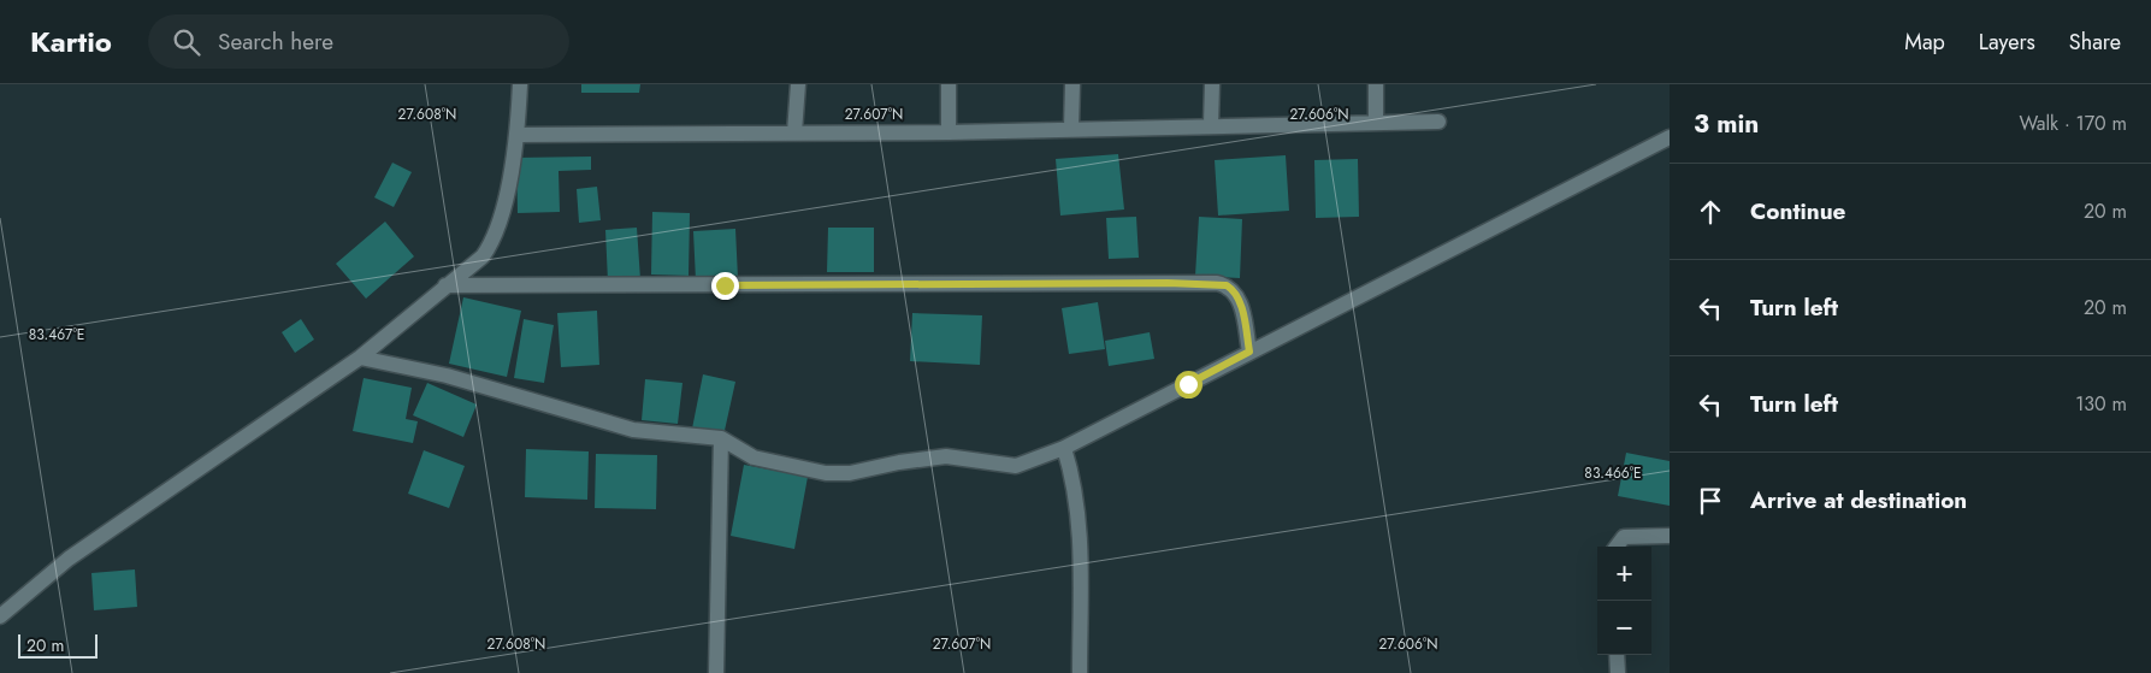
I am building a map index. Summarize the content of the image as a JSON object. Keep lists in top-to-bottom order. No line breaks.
{"scale_bar":"20 m","page":{"header":"Kartio","search":"Search here","nav":["Map","Layers","Share"],"heading":["3 min","Walk · 170 m"],"list":[["Continue","20 m"],["Turn left","20 m"],["Turn left","130 m"],"Arrive at destination"],"map_buttons":["+","−"],"scale":"20 m"},"coordinates":["27.608°N","27.607°N","27.606°N","83.467°E","83.466°E"]}
